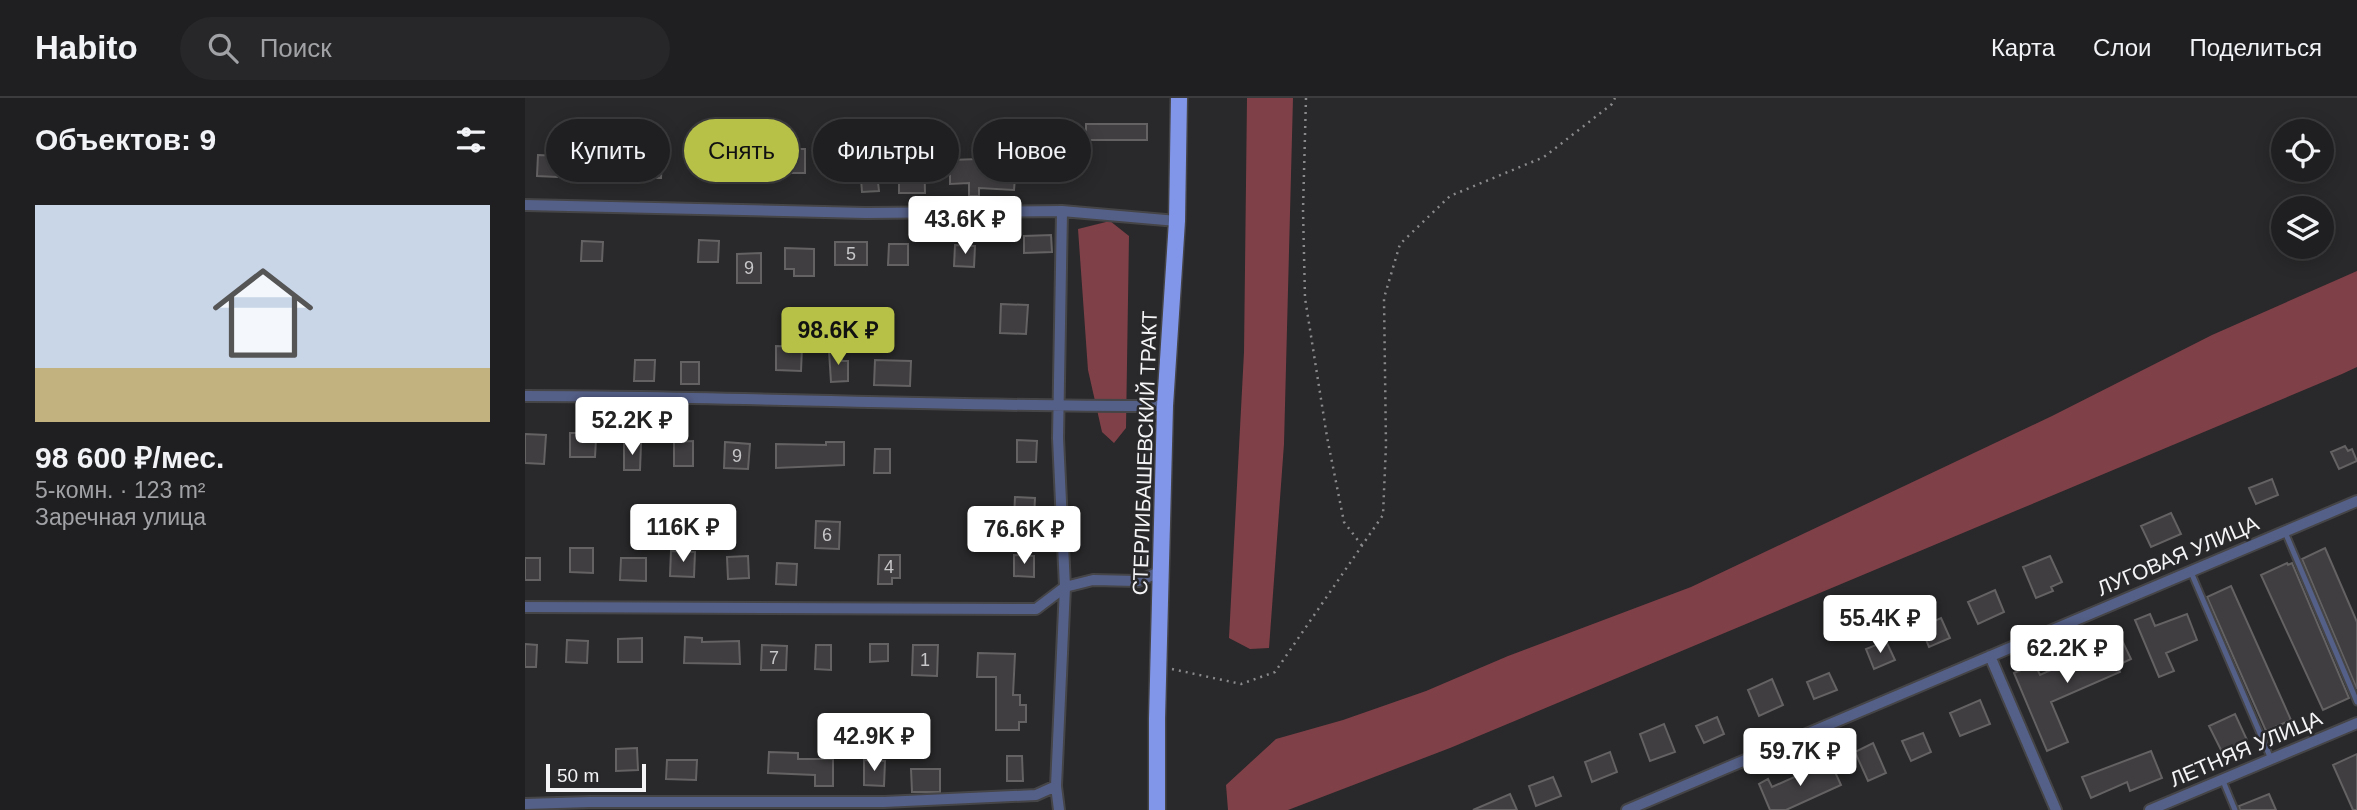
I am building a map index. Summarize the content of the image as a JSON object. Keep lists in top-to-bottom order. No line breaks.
{"streets":{"main road":["СТЕРЛИБАШЕВСКИЙ ТРАКТ"],"street":["ЛУГОВАЯ УЛИЦА","ЛЕТНЯЯ УЛИЦА"]},"house_numbers":["5","9","9","6","4","7","1"],"scale_bar":"50 m","page":{"header":"Habito","search":"Поиск","nav":["Карта","Слои","Поделиться"],"heading":"Объектов: 9","chip":["Купить","Снять","Фильтры","Новое"],"list":[{"name":"98 600 ₽/мес.","note":"5-комн. · 123 m² · Заречная улица"}],"price":["43.6K ₽","98.6K ₽","52.2K ₽","116K ₽","76.6K ₽","55.4K ₽","62.2K ₽","42.9K ₽","59.7K ₽"],"scale":"50 m"}}
